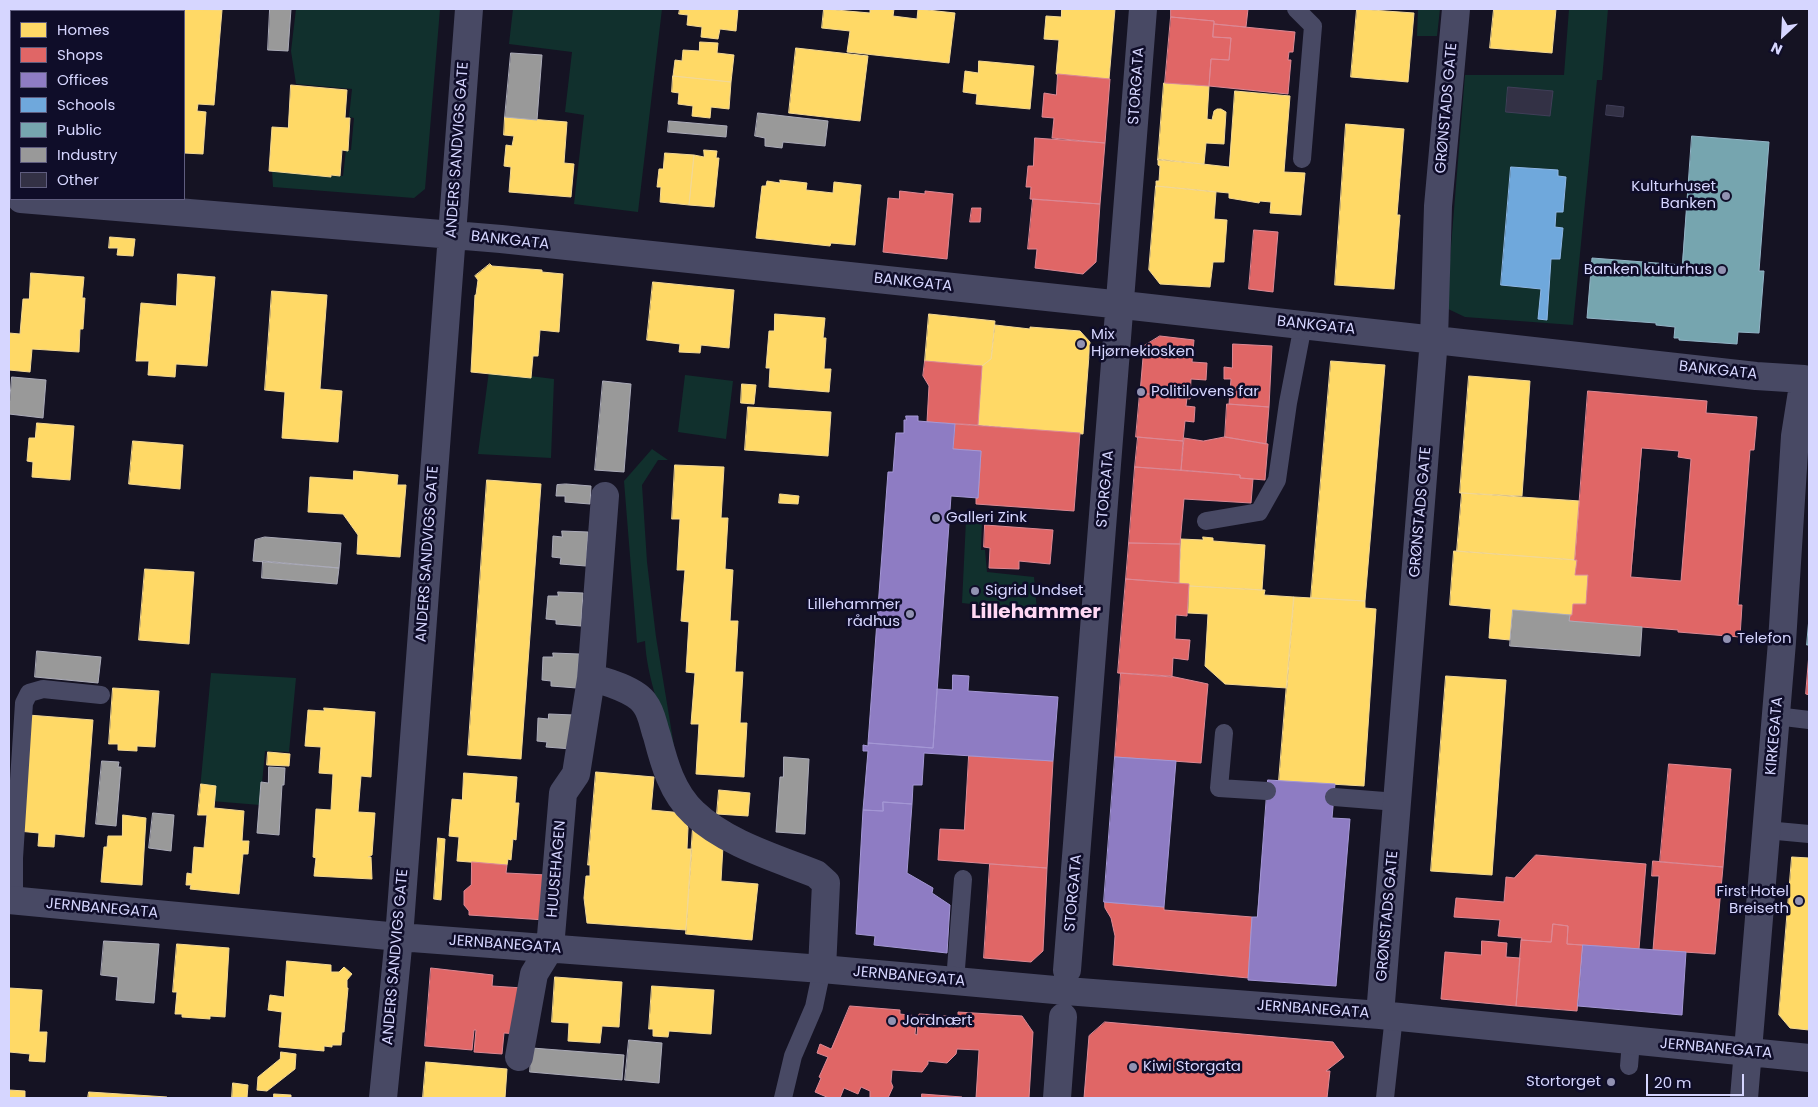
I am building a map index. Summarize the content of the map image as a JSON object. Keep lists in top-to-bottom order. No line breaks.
{"streets":{"street":["STORGATA","GRØNSTADS GATE","ANDERS SANDVIGS GATE","BANKGATA","KIRKEGATA","HUUSEHAGEN","JERNBANEGATA"]},"crossings":[["STORGATA","BANKGATA"],["STORGATA","JERNBANEGATA"],["GRØNSTADS GATE","BANKGATA"],["GRØNSTADS GATE","JERNBANEGATA"],["ANDERS SANDVIGS GATE","BANKGATA"],["ANDERS SANDVIGS GATE","JERNBANEGATA"],["BANKGATA","KIRKEGATA"],["KIRKEGATA","JERNBANEGATA"],["HUUSEHAGEN","JERNBANEGATA"]],"districts":["Lillehammer"],"places":["Kulturhuset Banken","Banken kulturhus","Mix Hjørnekiosken","Politilovens far","Galleri Zink","Sigrid Undset","Lillehammer rådhus","Telefon","First Hotel Breiseth","Jordnært","Kiwi Storgata","Stortorget"],"legend":["Homes","Shops","Offices","Schools","Public","Industry","Other"],"scale_bar":"20 m","north":"bottom left"}
